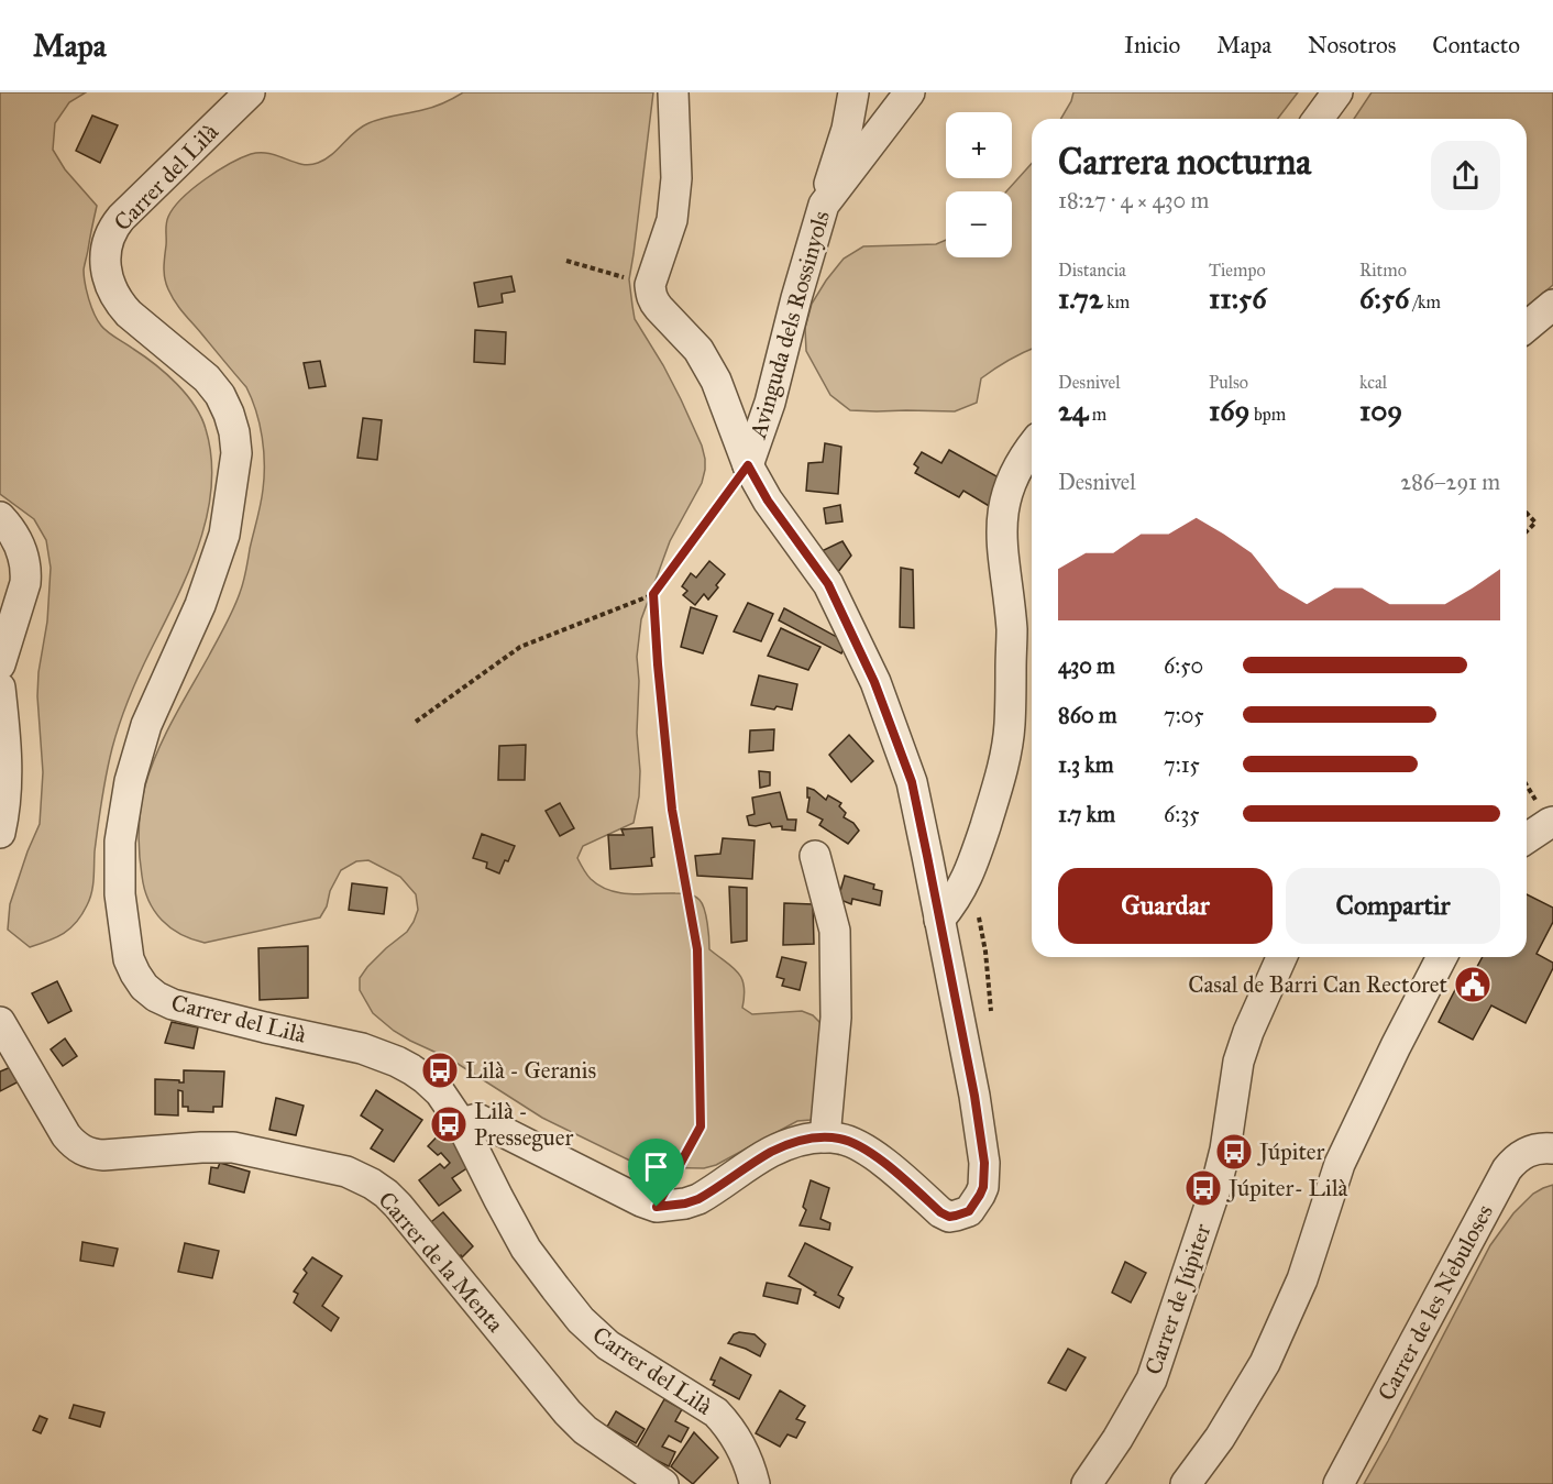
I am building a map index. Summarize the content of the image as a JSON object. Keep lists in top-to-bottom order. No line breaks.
{"streets":{"street":["Carrer del Lilà","Avinguda dels Rossinyols","Carrer de la Menta","Carrer de Júpiter","Carrer de les Nebuloses"]},"places":{"public building":["Casal de Barri Can Rectoret"],"bus stop":["Lilà - Geranis","Lilà - Presseguer","Júpiter","Júpiter- Lilà"]},"page":{"header":"Mapa","nav":["Inicio","Mapa","Nosotros","Contacto"],"map_buttons":["+","−"],"heading":["Carrera nocturna","18:27 · 4 × 430 m"],"stats":[["Distancia","1.72 km"],["Tiempo","11:56"],["Ritmo","6:56 /km"],["Desnivel","24 m"],["Pulso","169 bpm"],["kcal","109"]],"chart":["Desnivel","286–291 m"],"list":[{"name":"430 m","note":"6:50"},{"name":"860 m","note":"7:05"},{"name":"1.3 km","note":"7:15"},{"name":"1.7 km","note":"6:35"}],"buttons":["Guardar","Compartir"]}}
